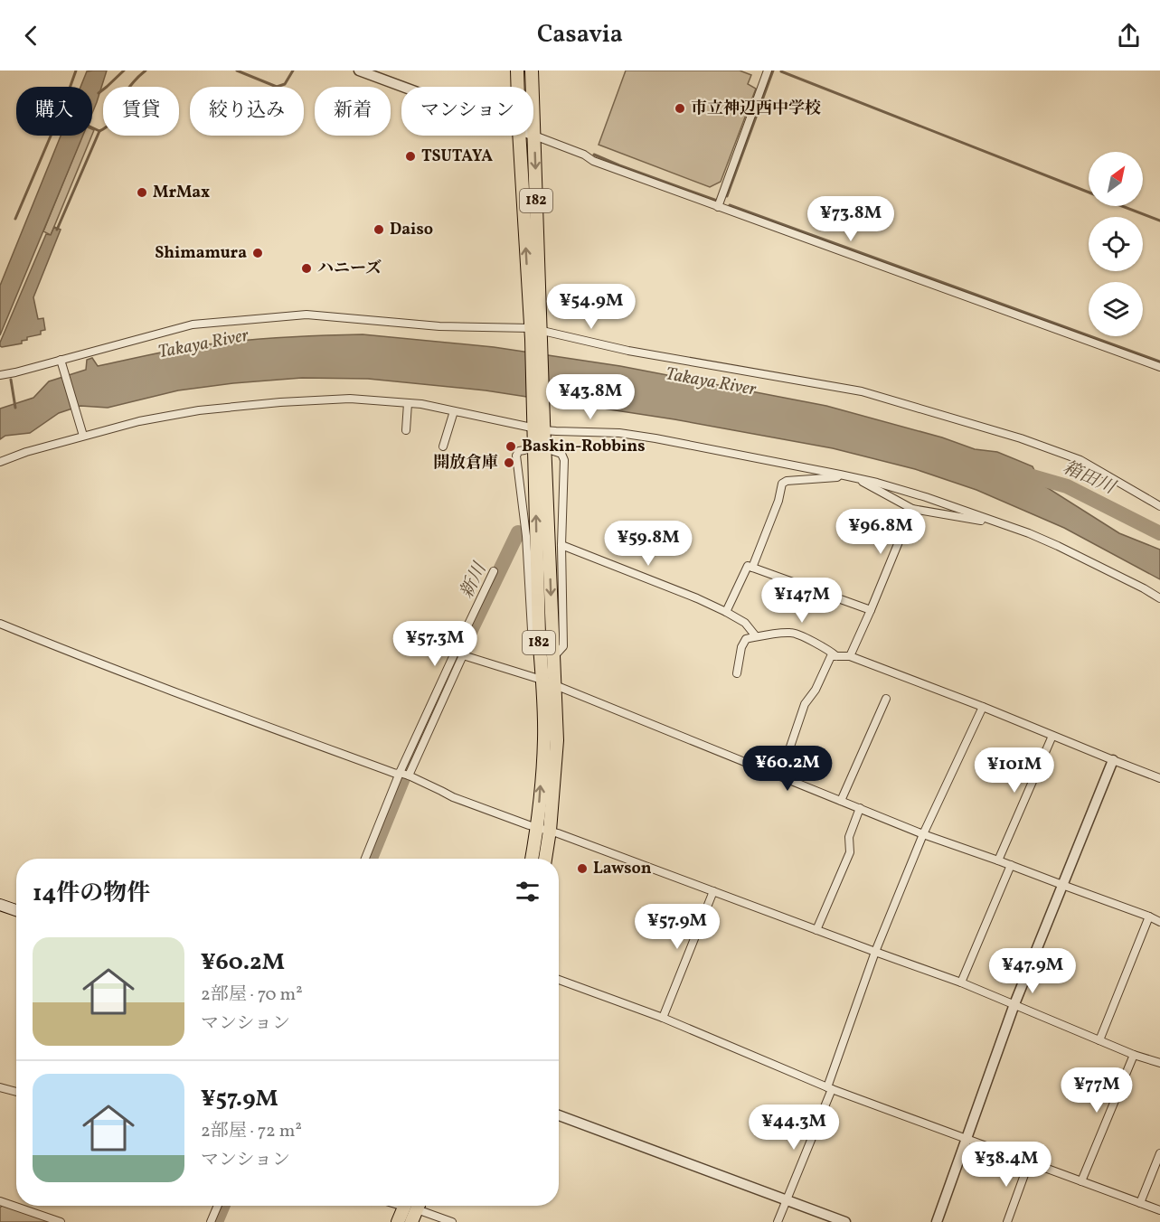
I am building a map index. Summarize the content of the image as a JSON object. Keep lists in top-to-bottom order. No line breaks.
{"streets":{"highway":["182"]},"water":["Takaya River","箱田川","新川"],"places":["市立神辺西中学校","TSUTAYA","MrMax","Daiso","Shimamura","ハニーズ","Baskin-Robbins","開放倉庫","Lawson"],"north":"top right","page":{"header":"Casavia","chip":["購入","賃貸","絞り込み","新着","マンション"],"price":["¥73.8M","¥54.9M","¥43.8M","¥96.8M","¥59.8M","¥147M","¥57.3M","¥60.2M","¥101M","¥57.9M","¥47.9M","¥77M","¥44.3M","¥38.4M"],"heading":"14件の物件","list":[{"name":"¥60.2M","note":"2部屋 · 70 m² · マンション"},{"name":"¥57.9M","note":"2部屋 · 72 m² · マンション"}]}}
